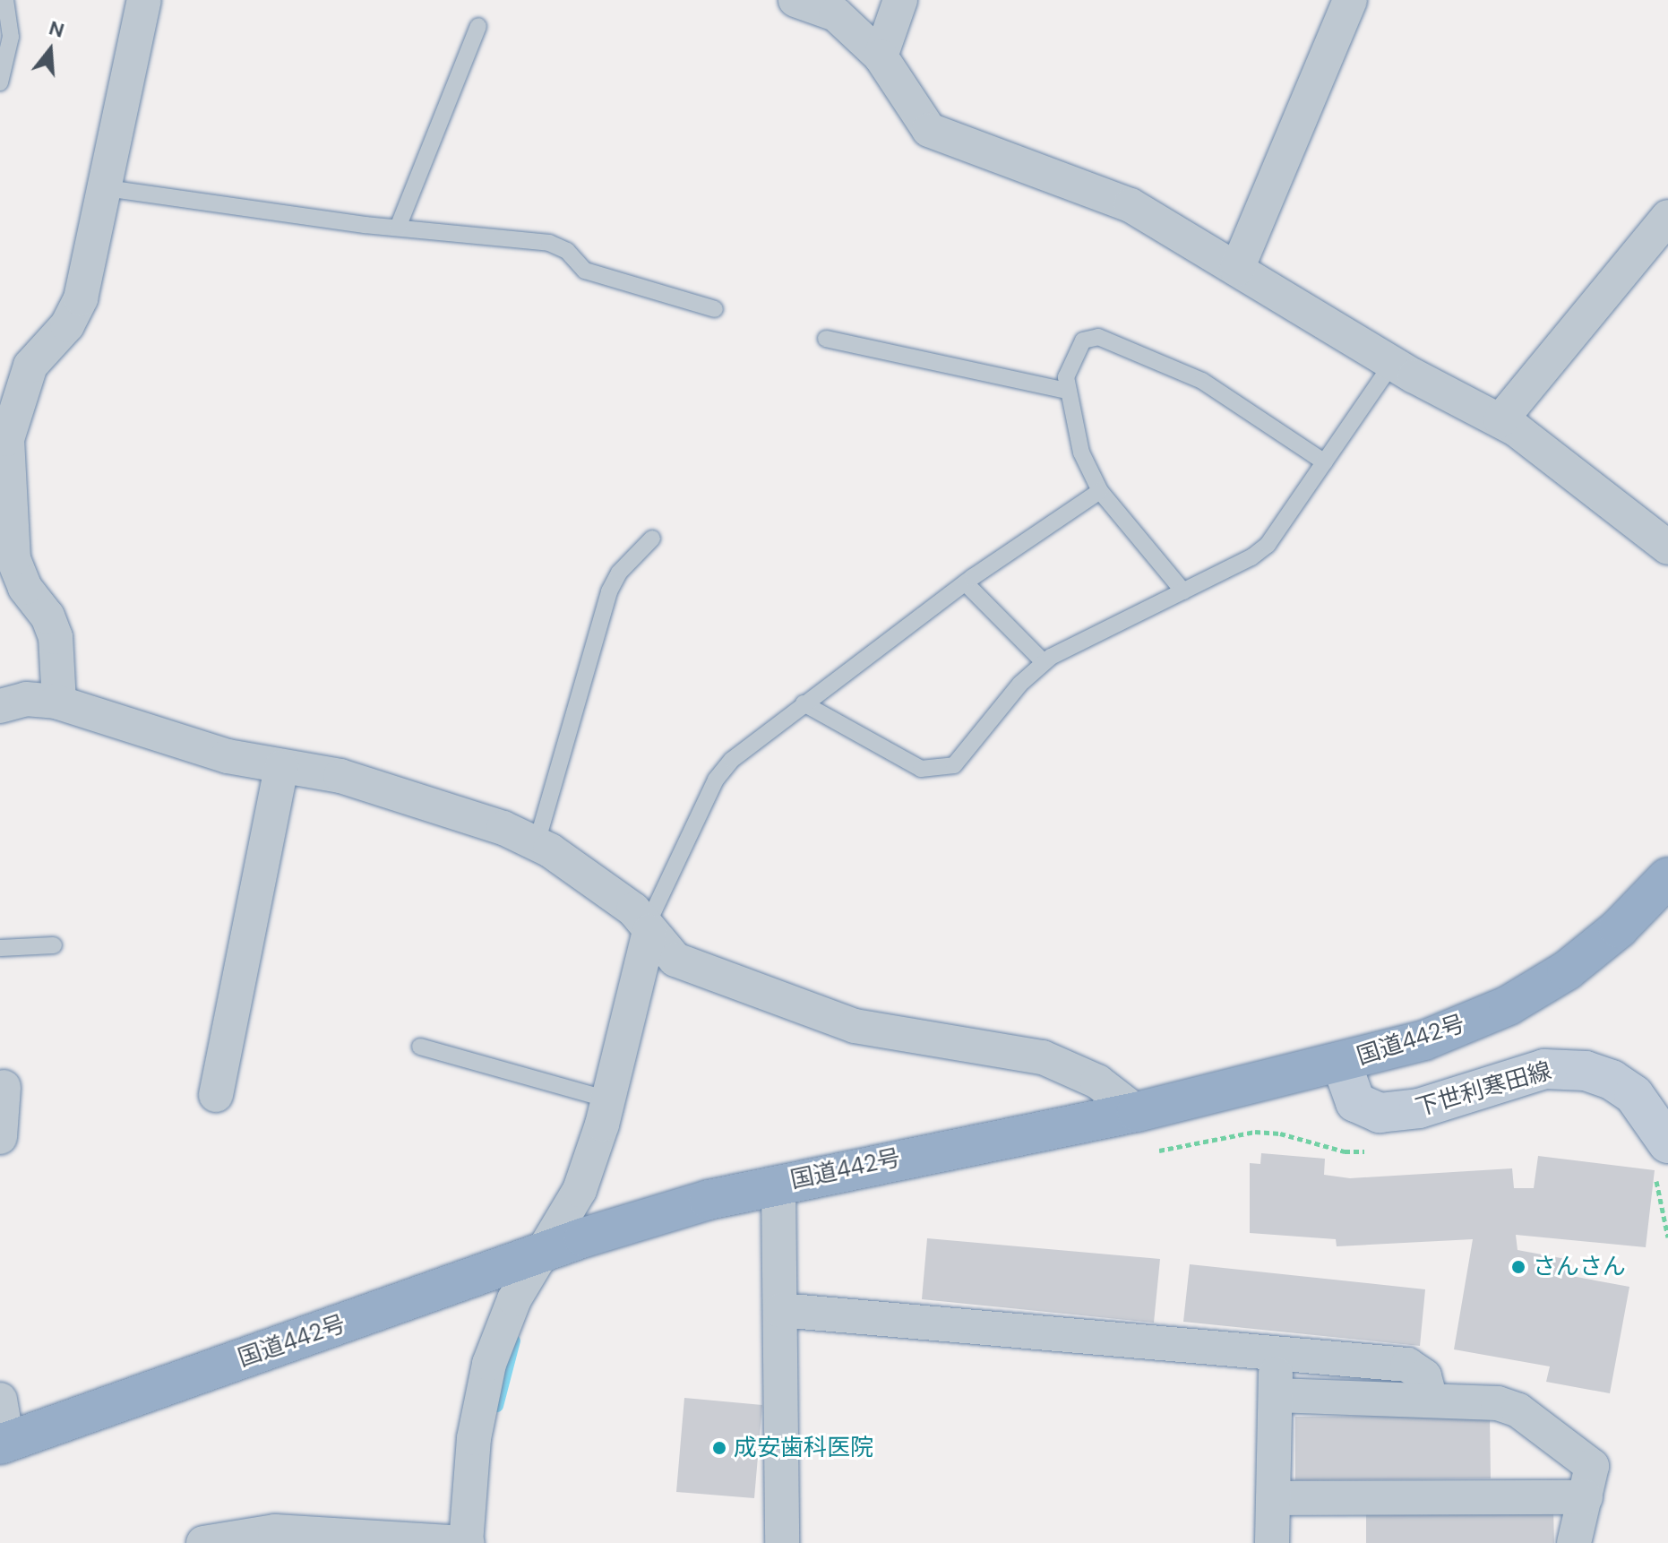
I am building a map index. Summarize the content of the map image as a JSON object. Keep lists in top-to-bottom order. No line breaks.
{"streets":{"highway":["国道442号"],"main road":["下世利寒田線"]},"crossings":[["国道442号","下世利寒田線"]],"places":["さんさん","成安歯科医院"],"north":"top"}
